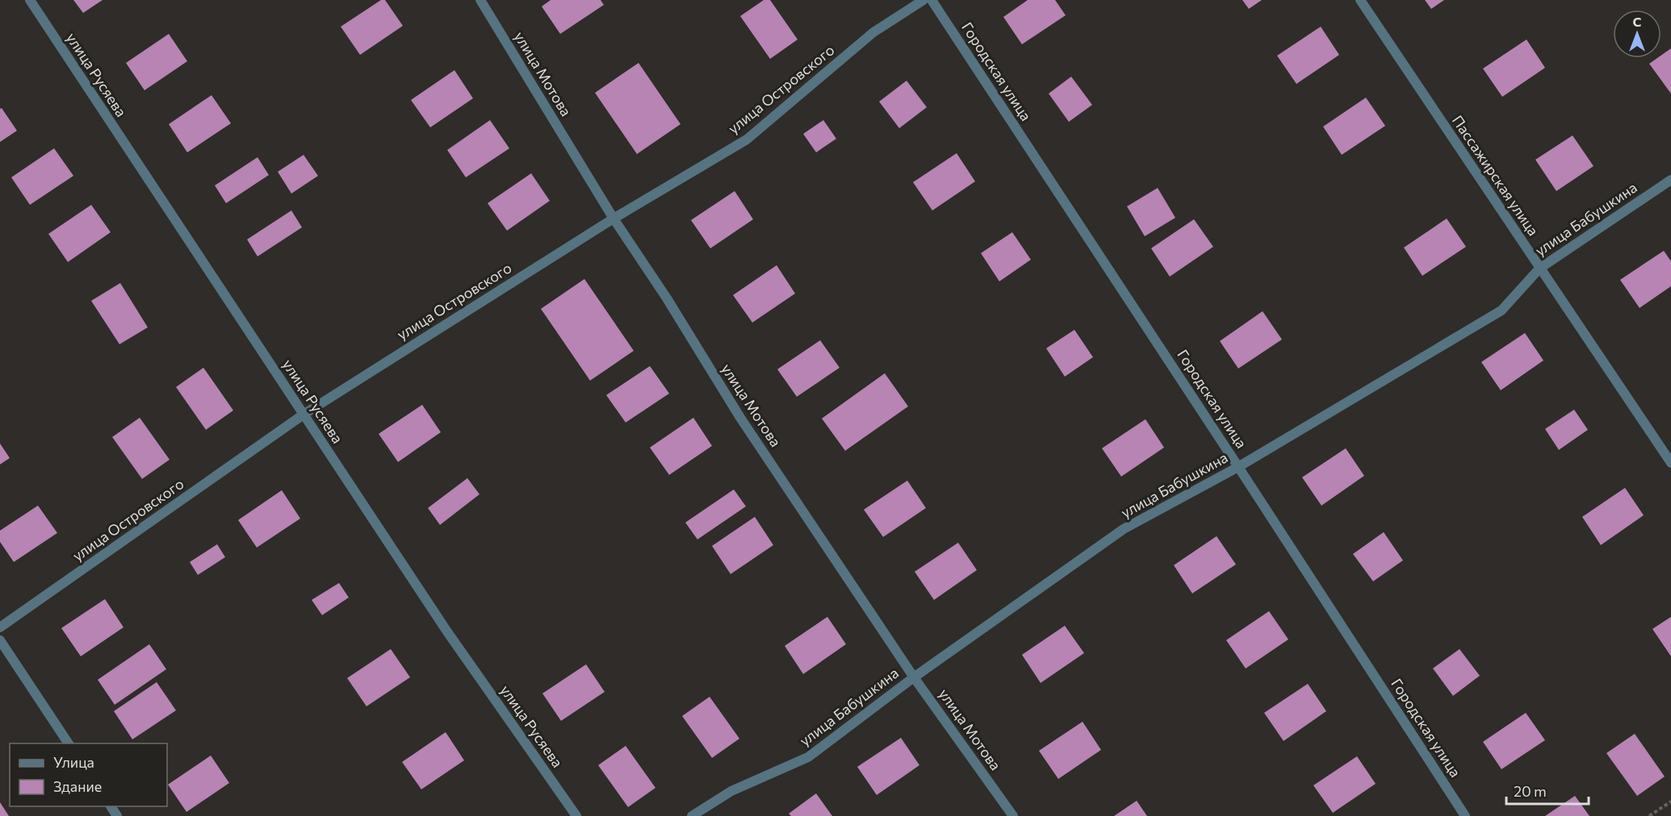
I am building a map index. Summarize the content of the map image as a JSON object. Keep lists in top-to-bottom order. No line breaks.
{"streets":{"street":["Городская улица","улица Мотова","улица Русяева","улица Островского","Пассажирская улица","улица Бабушкина"]},"crossings":[["Городская улица","улица Бабушкина"],["улица Мотова","улица Островского"],["улица Мотова","улица Бабушкина"],["улица Русяева","улица Островского"],["Пассажирская улица","улица Бабушкина"]],"legend":["Улица","Здание"],"scale_bar":"20 m","north":"top"}
